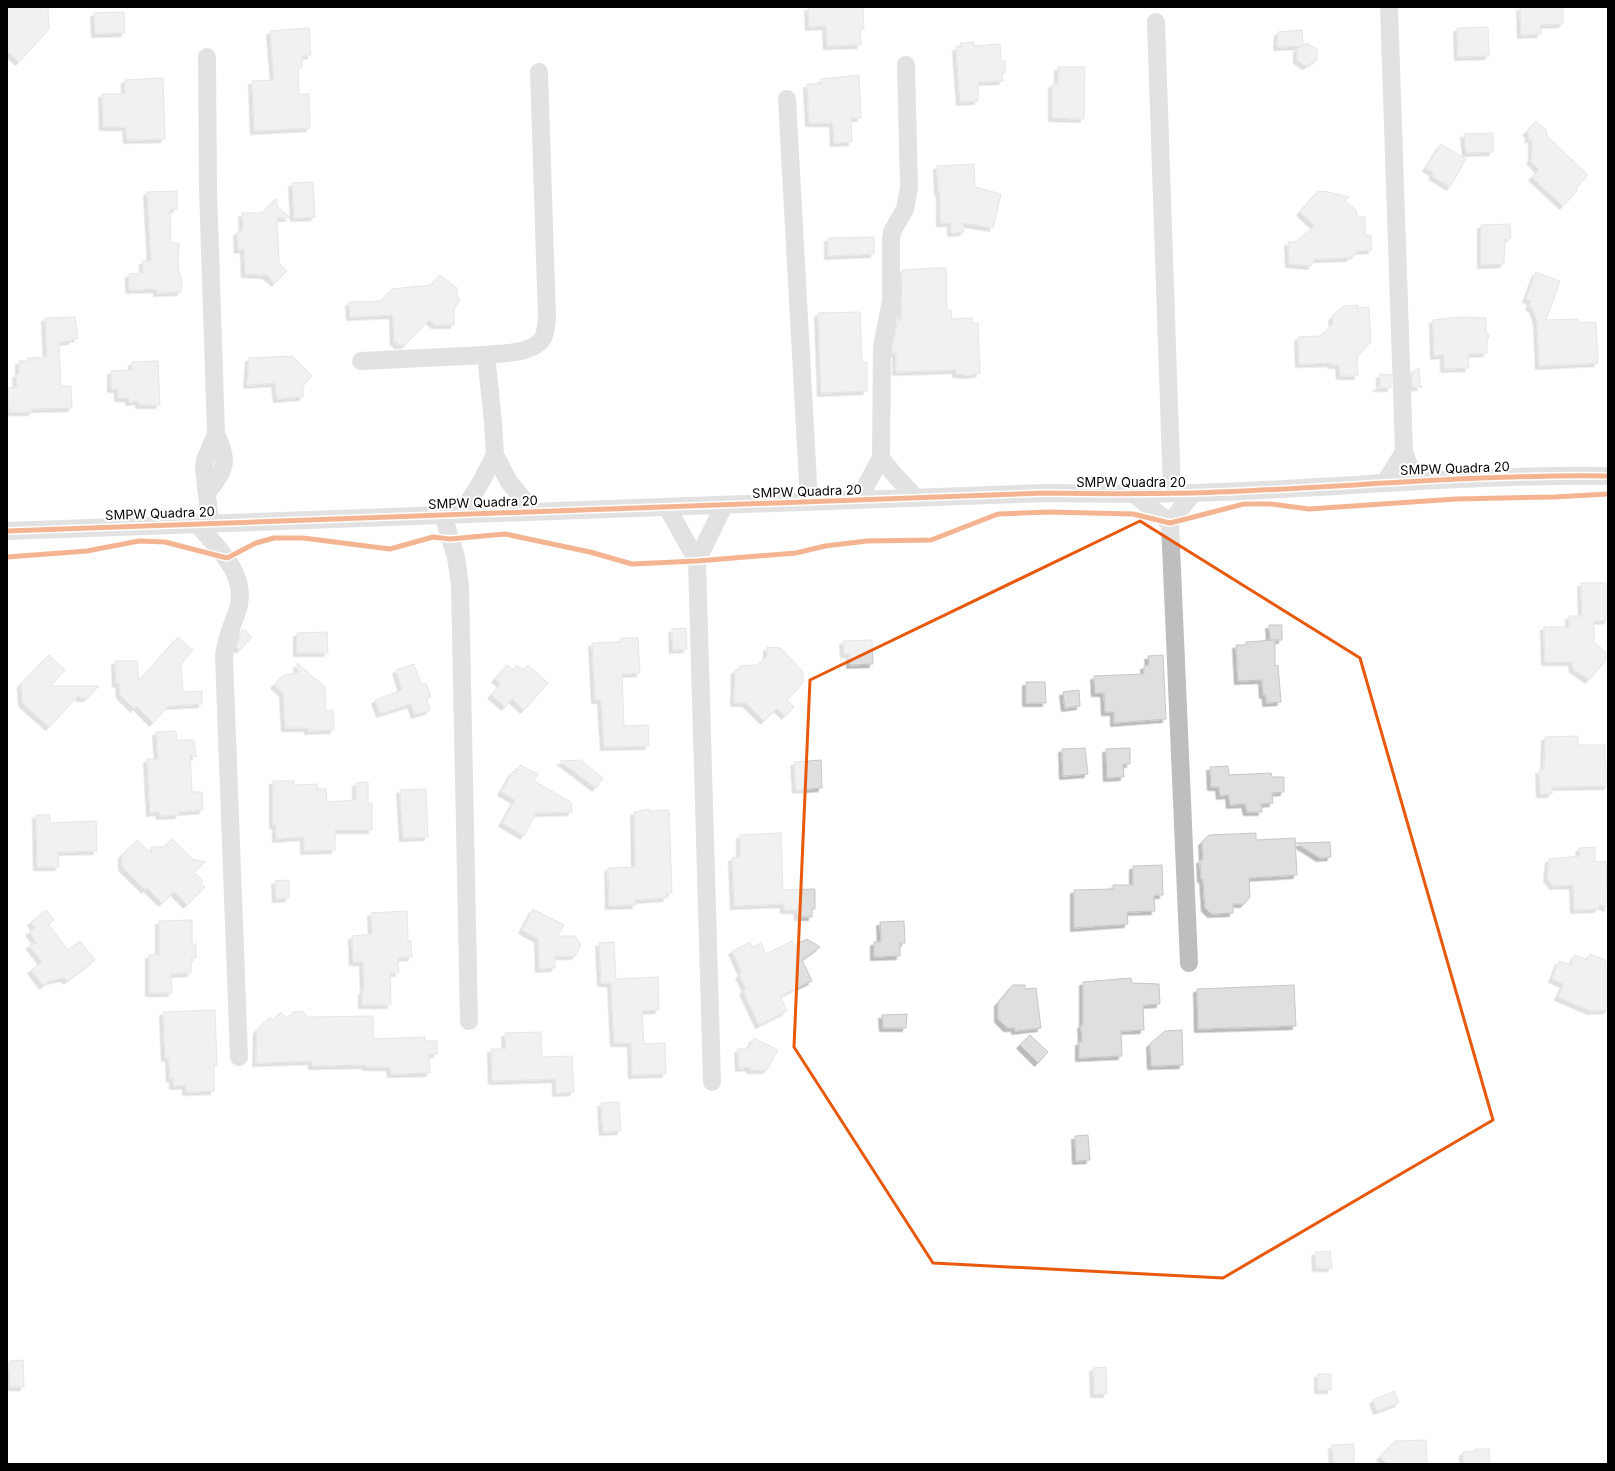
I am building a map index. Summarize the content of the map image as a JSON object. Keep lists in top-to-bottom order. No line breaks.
{"streets":{"street":["SMPW Quadra 20"]}}
